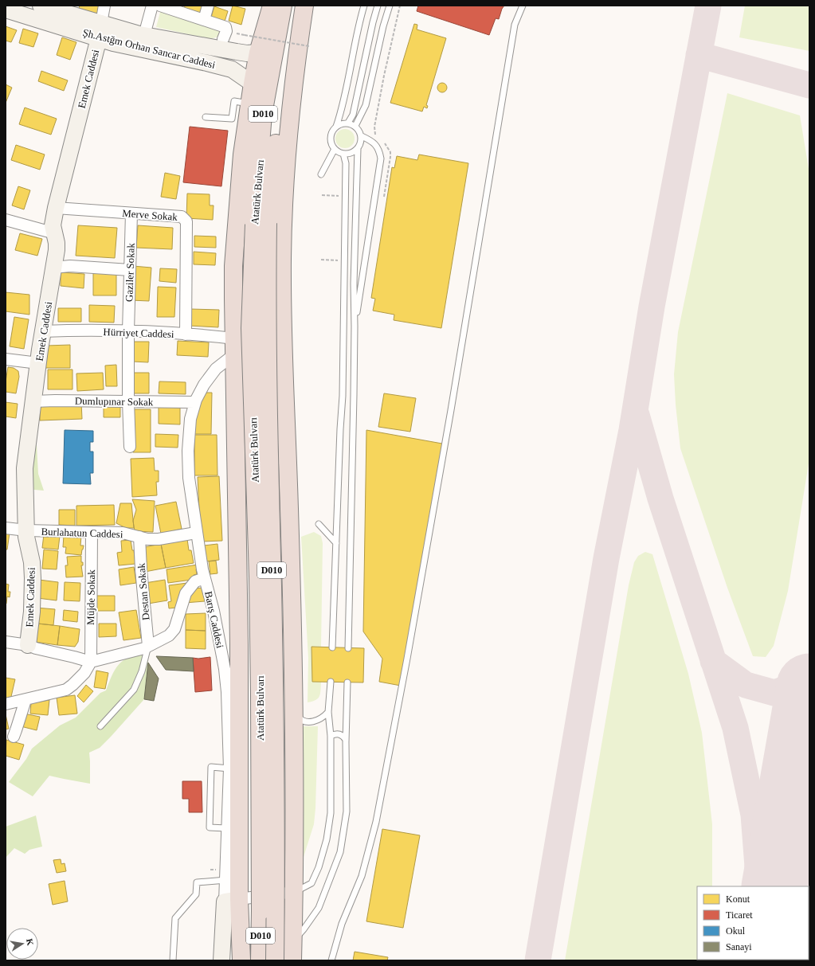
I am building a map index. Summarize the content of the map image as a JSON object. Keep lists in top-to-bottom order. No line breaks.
{"streets":{"highway":["D010","Atatürk Bulvarı"],"street":["Şh.Astğm Orhan Sancar Caddesi","Emek Caddesi","Merve Sokak","Gaziler Sokak","Hürriyet Caddesi","Dumlupınar Sokak","Burlahatun Caddesi","Destan Sokak","Müjde Sokak","Barış Caddesi"]},"crossings":[["Şh.Astğm Orhan Sancar Caddesi","Emek Caddesi"],["Emek Caddesi","Merve Sokak"],["Emek Caddesi","Hürriyet Caddesi"],["Emek Caddesi","Dumlupınar Sokak"],["Emek Caddesi","Burlahatun Caddesi"],["D010","Atatürk Bulvarı"],["Merve Sokak","Gaziler Sokak"],["Merve Sokak","Hürriyet Caddesi"],["Gaziler Sokak","Hürriyet Caddesi"],["Gaziler Sokak","Dumlupınar Sokak"],["Hürriyet Caddesi","Barış Caddesi"],["Dumlupınar Sokak","Barış Caddesi"],["Burlahatun Caddesi","Destan Sokak"],["Burlahatun Caddesi","Müjde Sokak"],["Burlahatun Caddesi","Barış Caddesi"]],"legend":["Konut","Ticaret","Okul","Sanayi"],"north":"right"}
